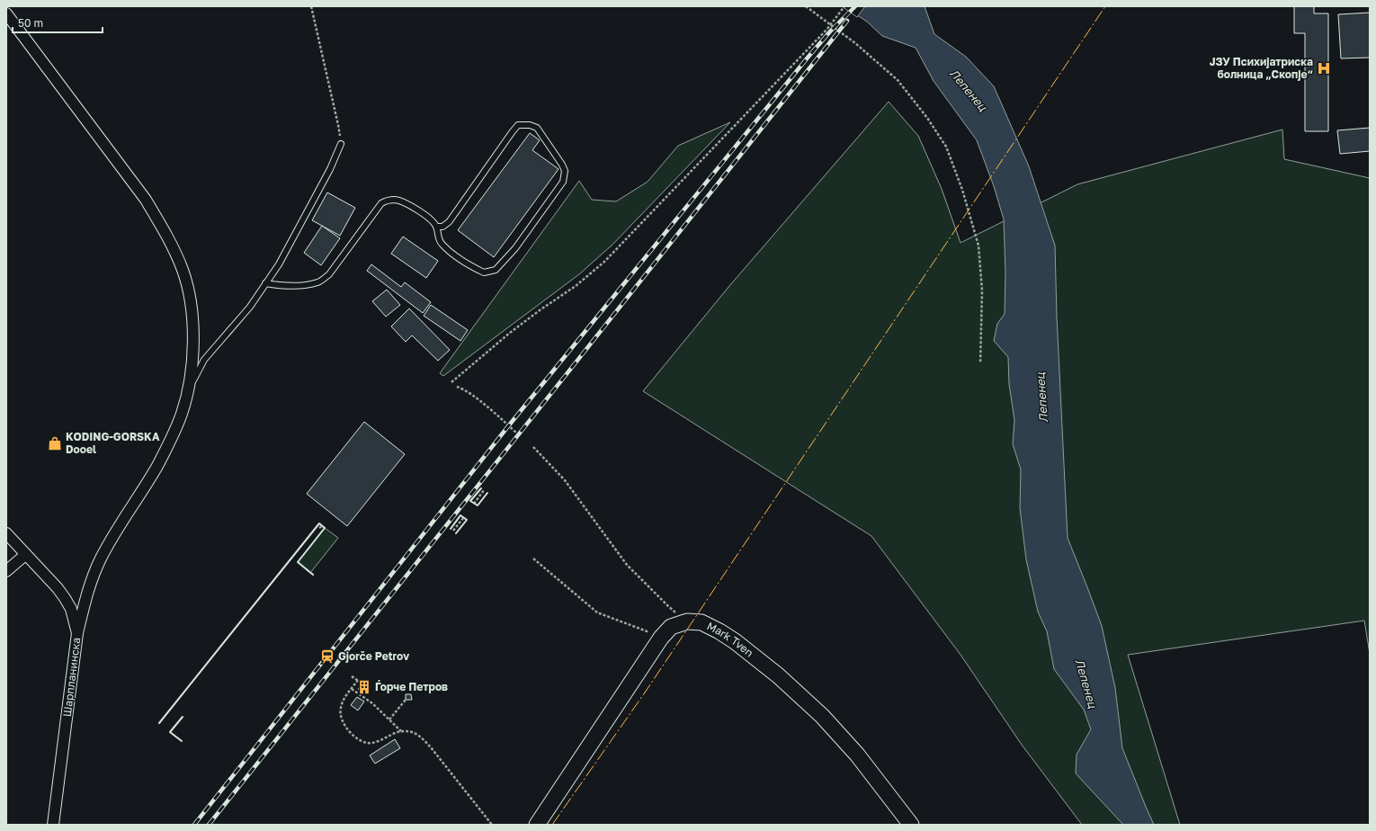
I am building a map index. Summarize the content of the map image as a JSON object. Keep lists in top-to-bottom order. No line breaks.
{"streets":{"street":["Mark Tven","Шарпланинска"]},"water":["Лепенец"],"places":{"hospital":["ЈЗУ Психијатриска болница „Скопје“"],"shop":["KODING-GORSKA Dooel"],"station":["Gjorče Petrov"],"building":["Ѓорче Петров"]},"scale_bar":"50 m"}
